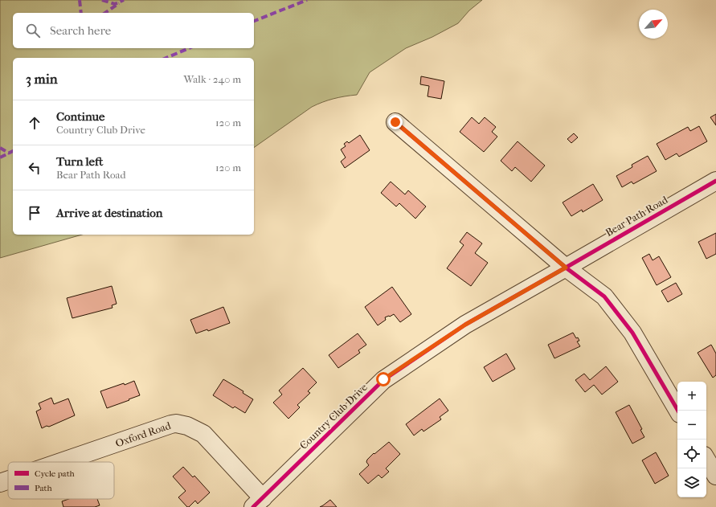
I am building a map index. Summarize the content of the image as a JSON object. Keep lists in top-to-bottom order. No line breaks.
{"streets":{"street":["Bear Path Road","Country Club Drive","Oxford Road"]},"crossings":[["Bear Path Road","Country Club Drive"],["Country Club Drive","Oxford Road"]],"legend":["Cycle path","Path"],"north":"top right","page":{"search":"Search here","heading":["3 min","Walk · 240 m"],"list":[["Continue","Country Club Drive","120 m"],["Turn left","Bear Path Road","120 m"],"Arrive at destination"],"map_buttons":["+","−"]}}
